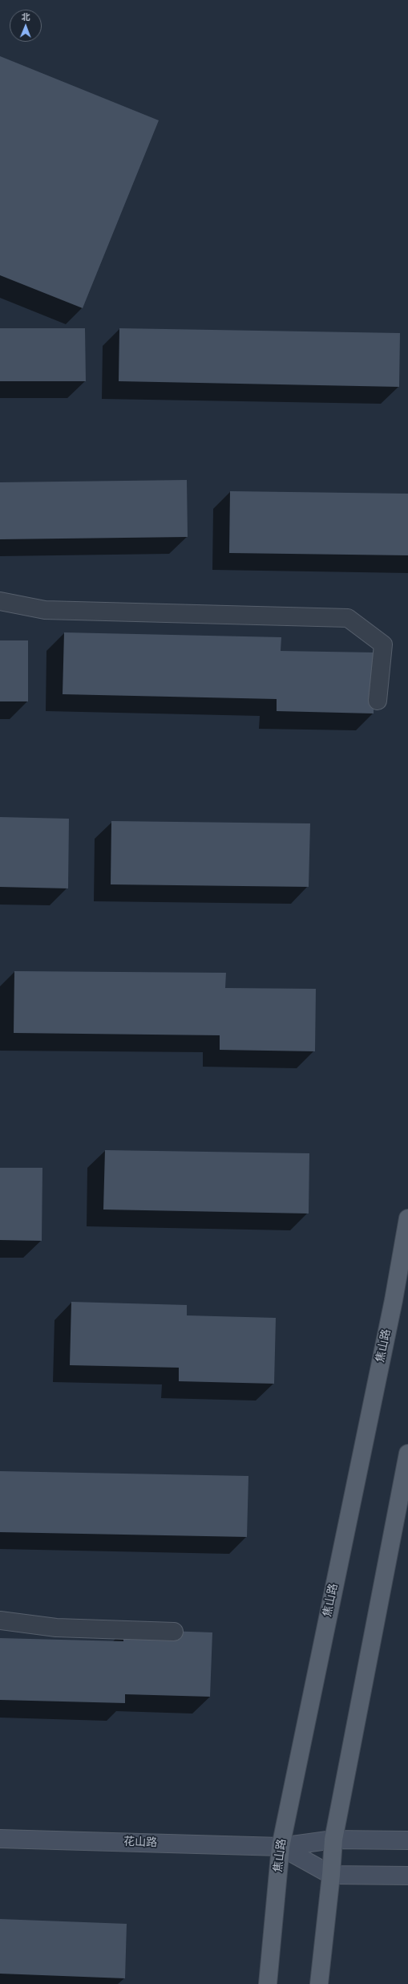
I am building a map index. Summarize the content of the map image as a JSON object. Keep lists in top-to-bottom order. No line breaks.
{"streets":{"main road":["焦山路","花山路"]},"crossings":[["焦山路","花山路"]],"north":"top"}
